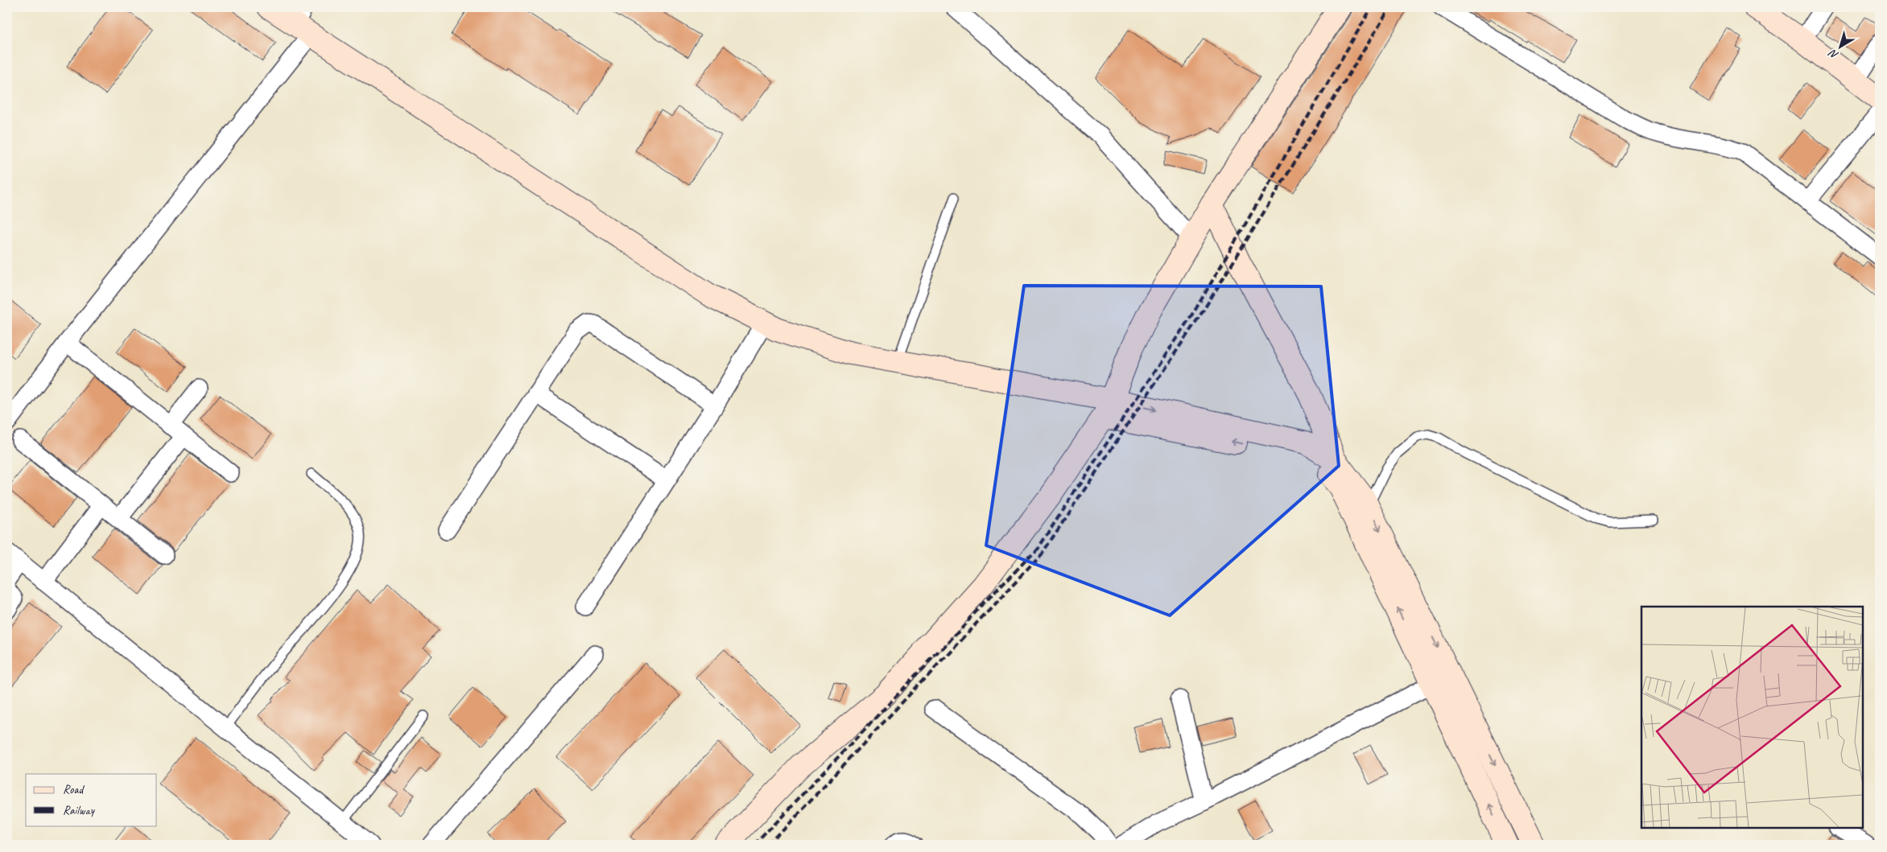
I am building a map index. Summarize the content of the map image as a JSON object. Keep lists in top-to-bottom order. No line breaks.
{"legend":["Road","Railway"],"north":"bottom left"}
